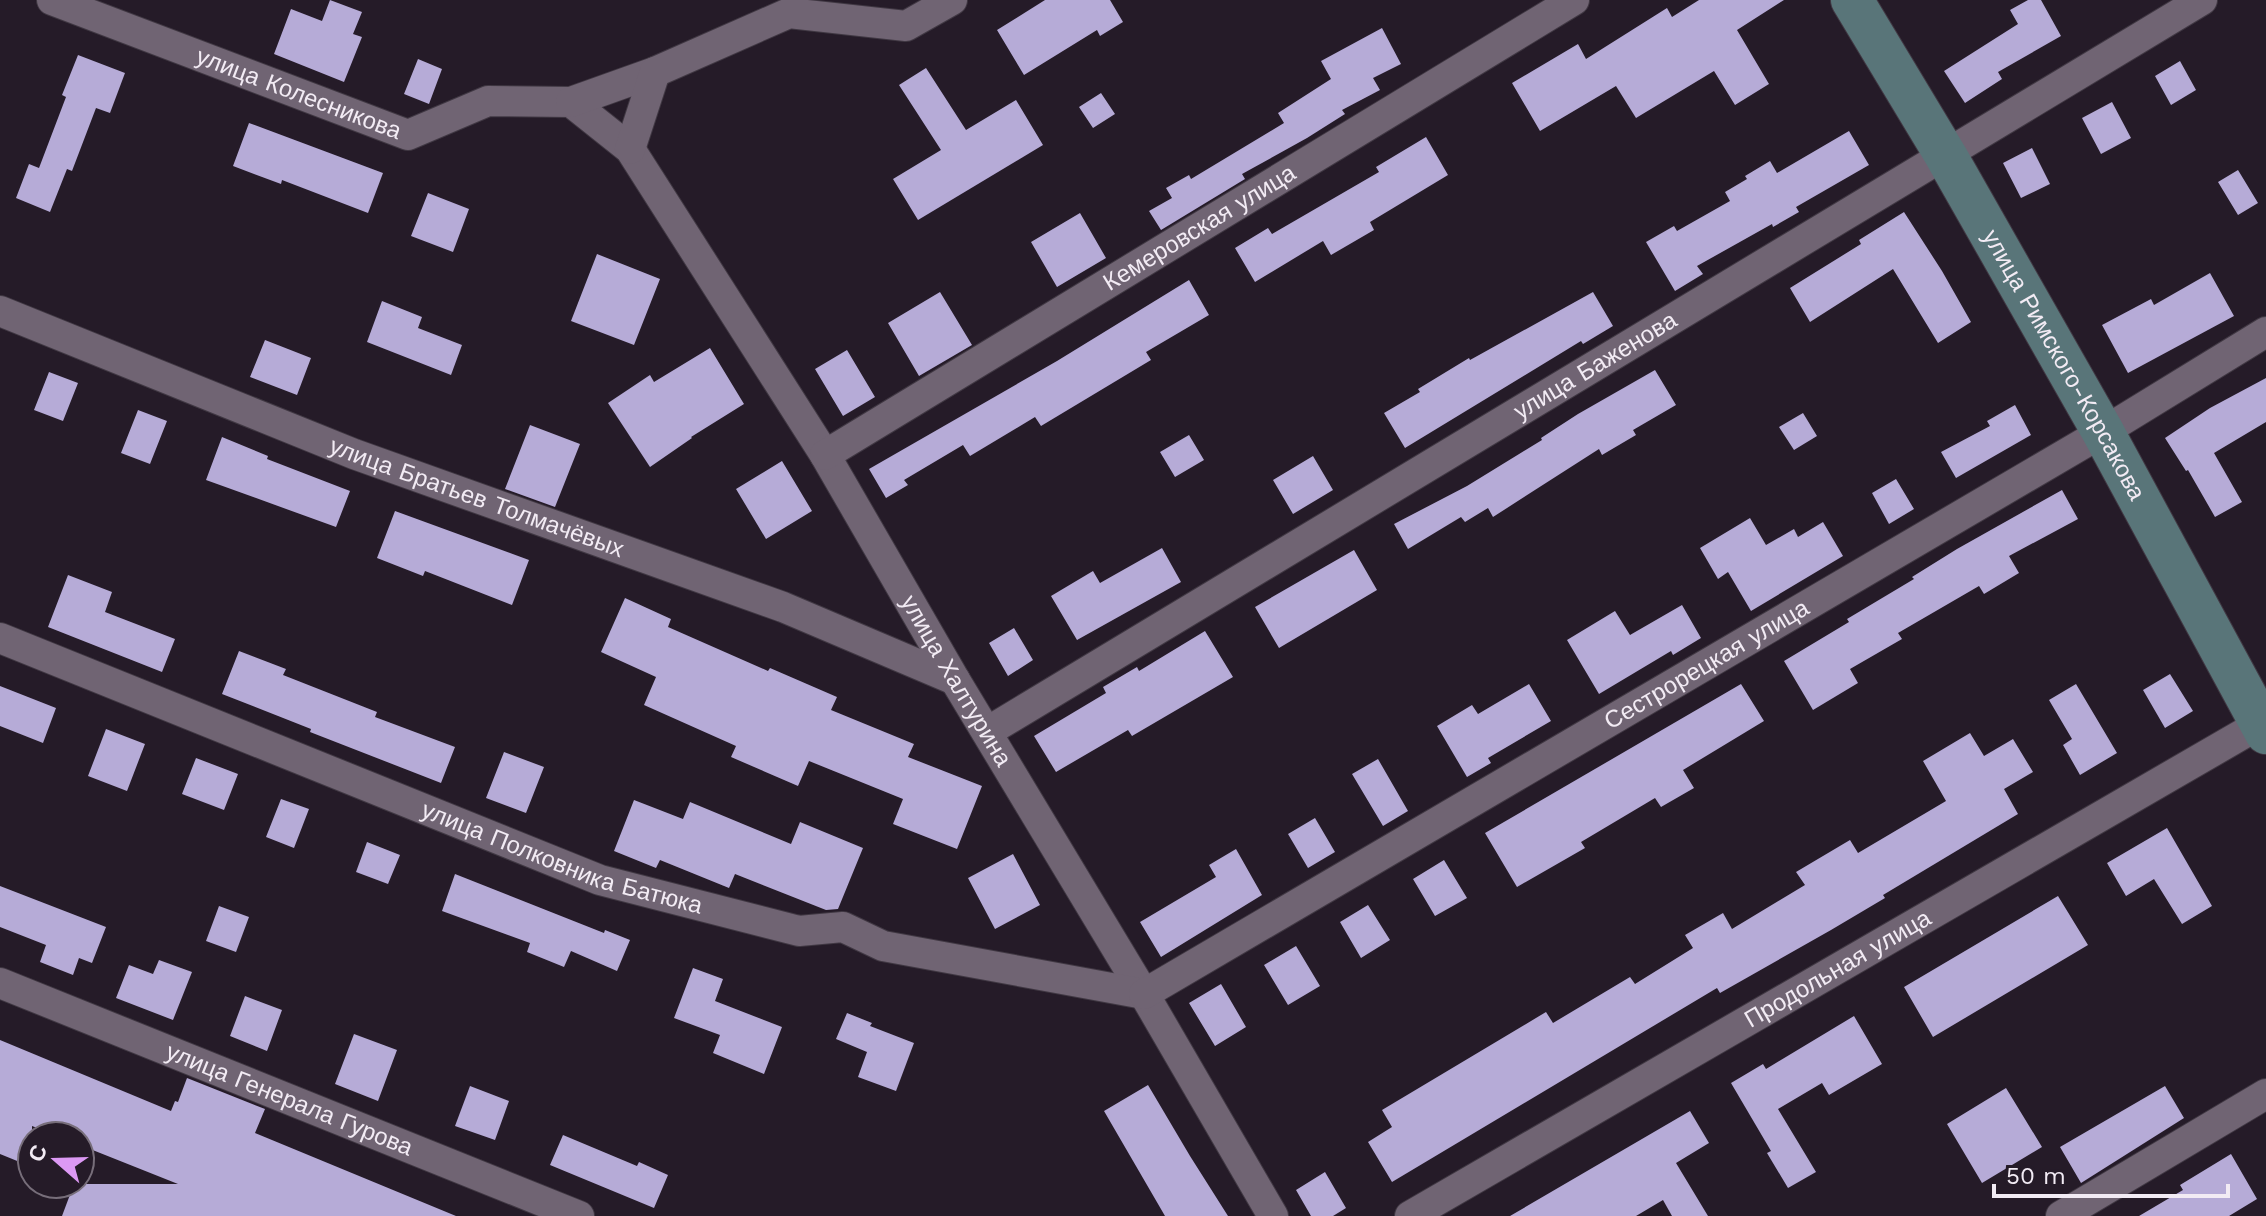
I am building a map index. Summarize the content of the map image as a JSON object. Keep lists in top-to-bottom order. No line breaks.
{"streets":{"main road":["улица Римского-Корсакова"],"street":["улица Колесникова","Кемеровская улица","улица Баженова","улица Братьев Толмачёвых","Сестрорецкая улица","улица Халтурина","улица Полковника Батюка","Продольная улица","улица Генерала Гурова"]},"crossings":[["Кемеровская улица","улица Халтурина"],["улица Римского-Корсакова","улица Баженова"],["улица Римского-Корсакова","Сестрорецкая улица"],["улица Римского-Корсакова","Продольная улица"],["улица Баженова","улица Халтурина"],["улица Братьев Толмачёвых","улица Халтурина"],["Сестрорецкая улица","улица Халтурина"],["Сестрорецкая улица","улица Полковника Батюка"],["улица Халтурина","улица Полковника Батюка"]],"scale_bar":"50 m","north":"left"}
